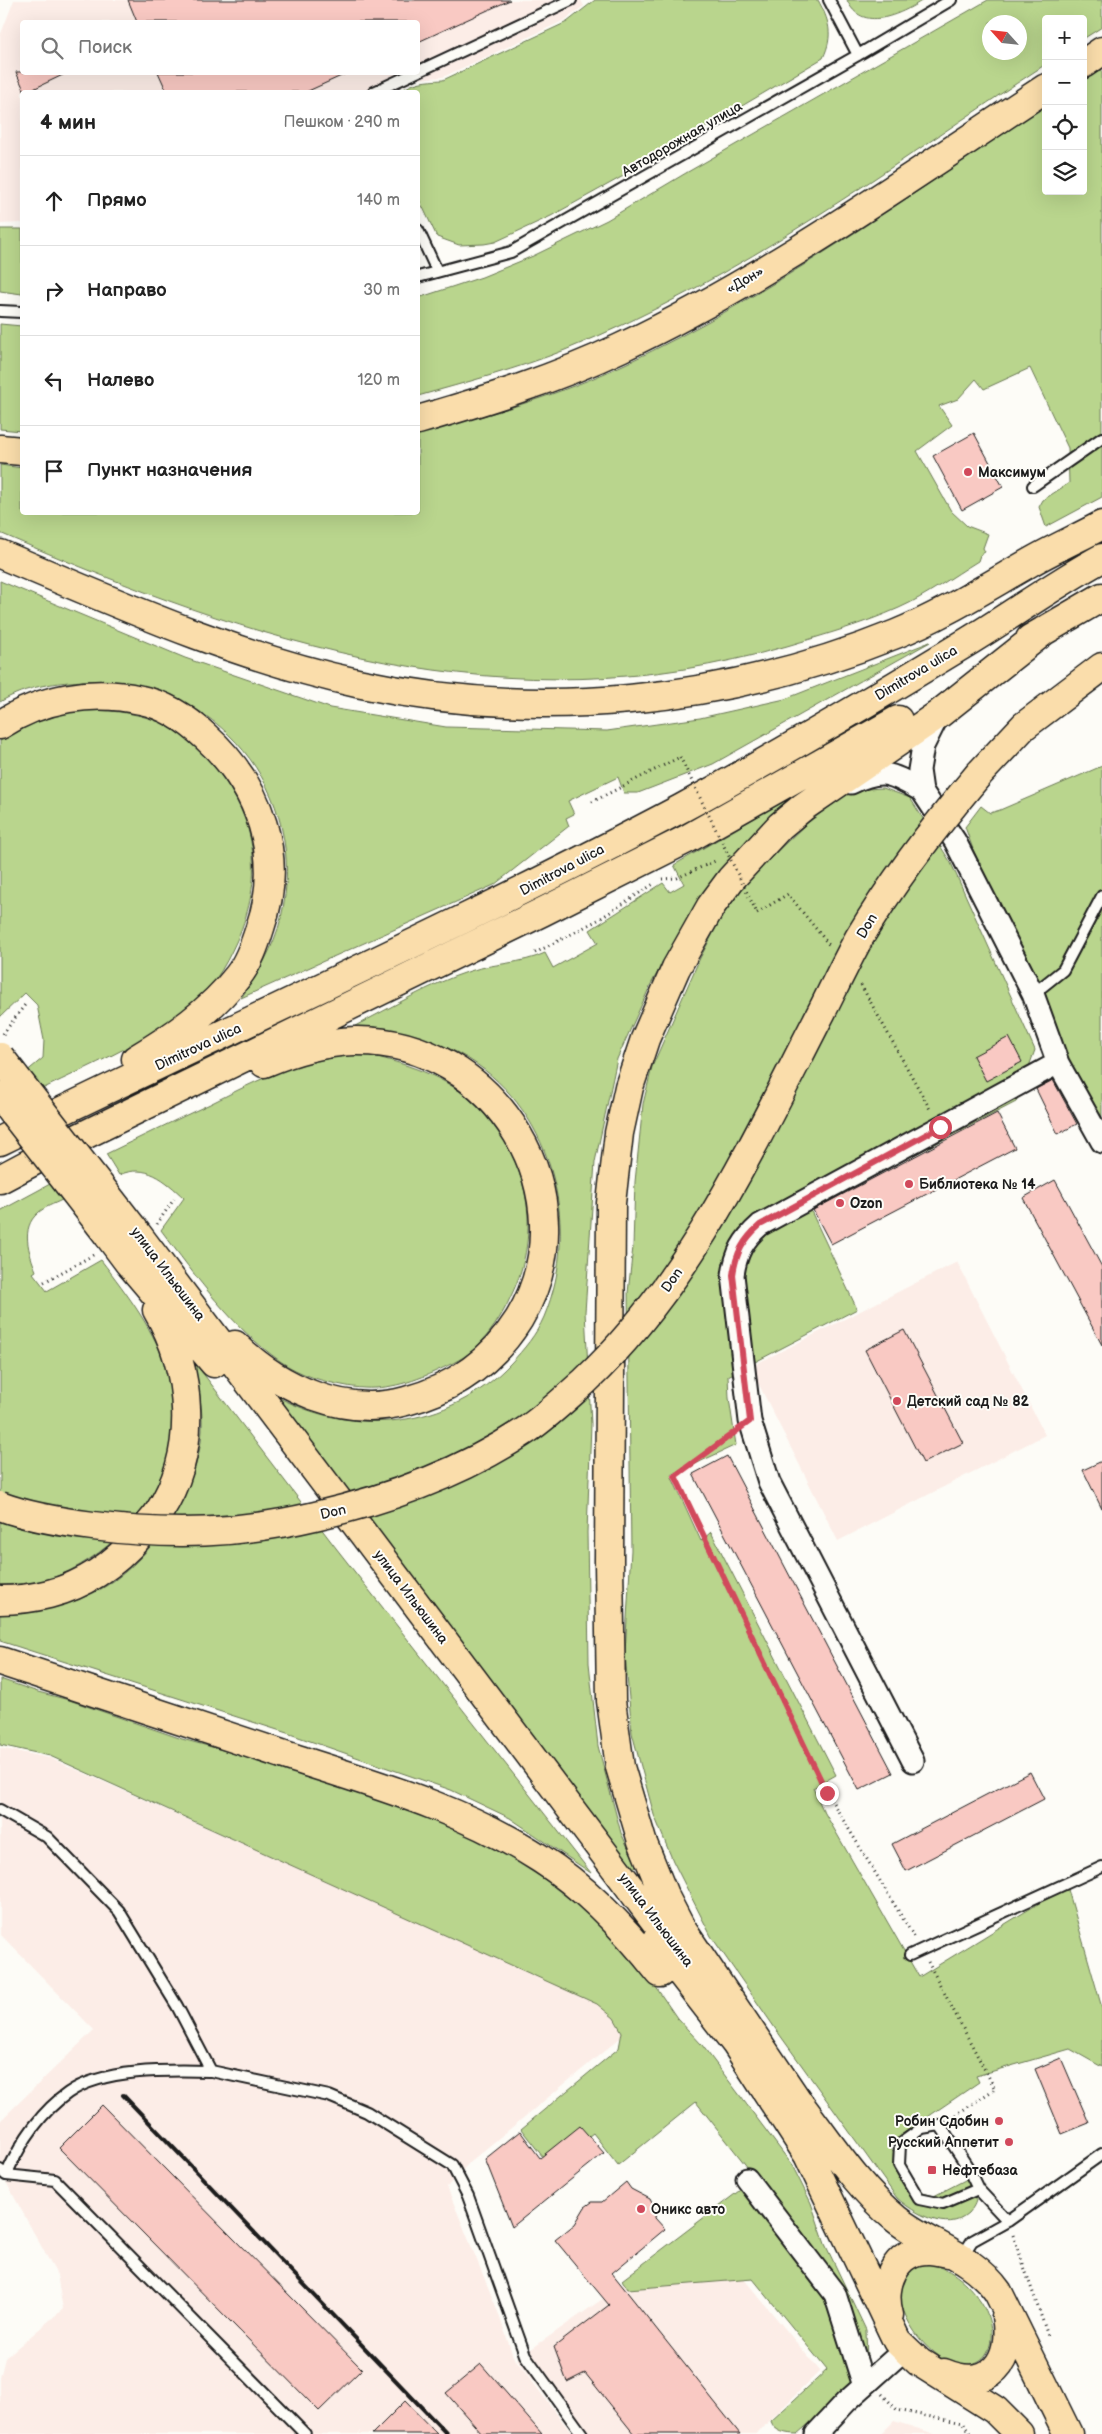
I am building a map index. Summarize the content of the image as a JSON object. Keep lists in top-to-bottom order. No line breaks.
{"streets":{"highway":["«Дон»","Dimitrova ulica","Don","улица Ильюшина"],"lane":["Автодорожная улица"]},"places":{"other":["Максимум","Библиотека № 14","Ozon","Детский сад № 82","Робин Сдобин","Русский Аппетит","Оникс авто"],"transit":["Нефтебаза"]},"north":"top left","page":{"map_buttons":["+","−"],"search":"Поиск","heading":["4 мин","Пешком · 290 m"],"list":[["Прямо","140 m"],["Направо","30 m"],["Налево","120 m"],"Пункт назначения"]}}
